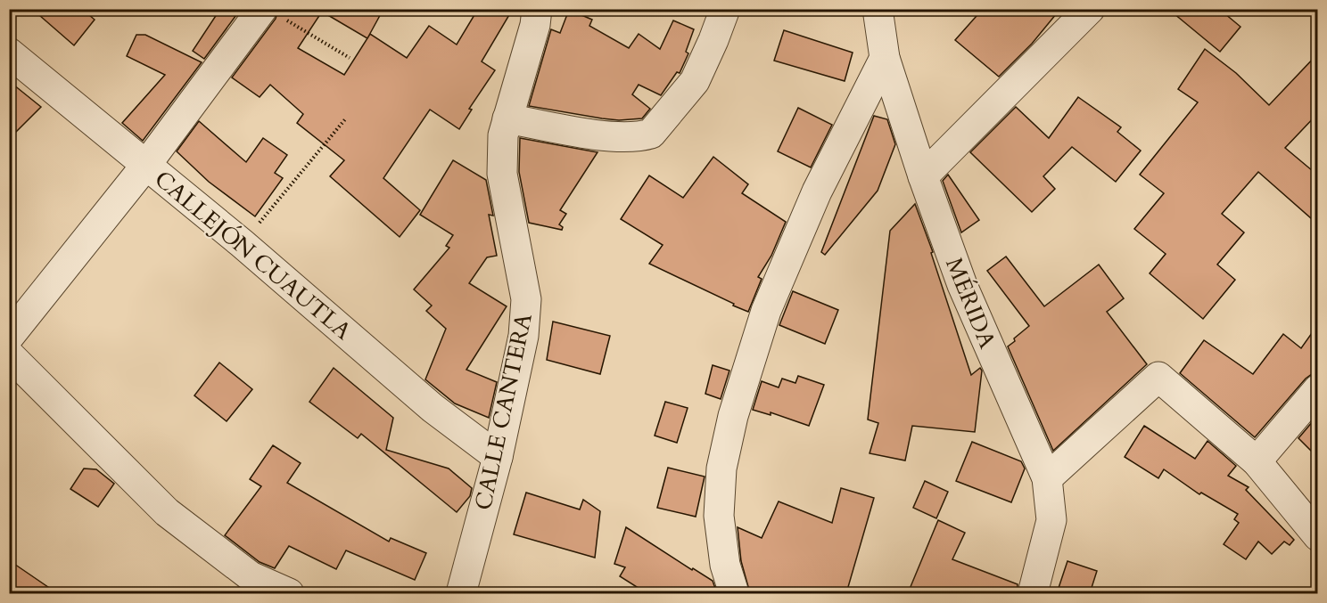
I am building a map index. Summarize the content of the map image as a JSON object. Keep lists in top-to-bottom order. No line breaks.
{"streets":{"street":["CALLEJÓN CUAUTLA","MÉRIDA","CALLE CANTERA"]},"crossings":[["CALLEJÓN CUAUTLA","CALLE CANTERA"]]}
